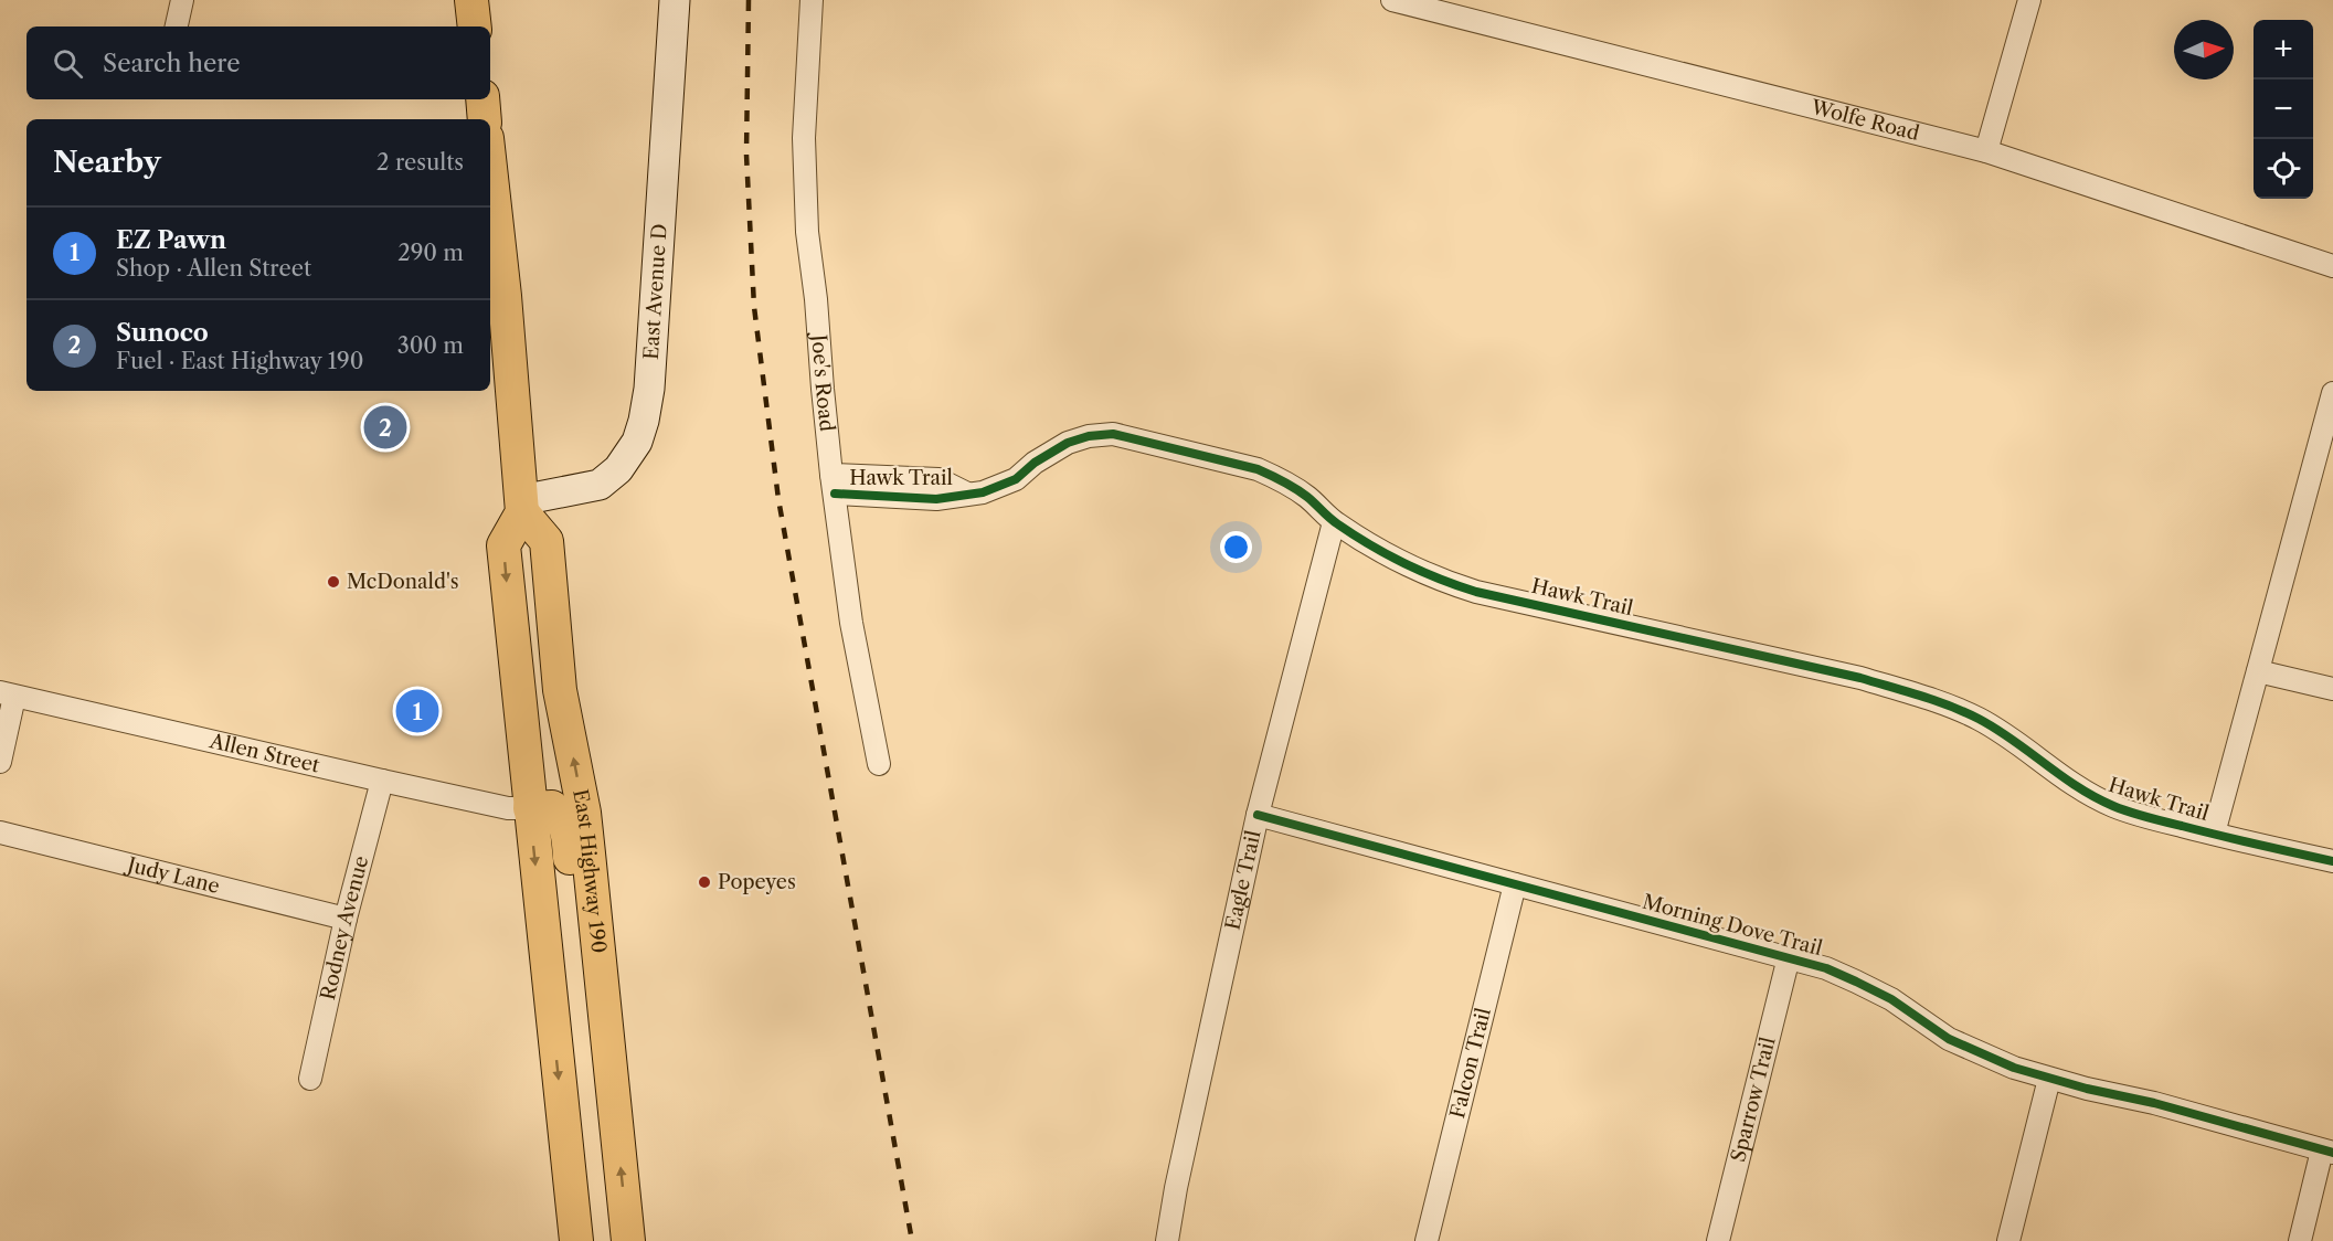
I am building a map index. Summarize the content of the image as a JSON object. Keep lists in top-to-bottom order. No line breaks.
{"streets":{"main road":["East Avenue D","East Highway 190"],"street":["Wolfe Road","Joe's Road","Hawk Trail","Allen Street","Judy Lane","Eagle Trail","Morning Dove Trail","Rodney Avenue","Falcon Trail","Sparrow Trail"]},"crossings":[["East Avenue D","East Highway 190"],["Joe's Road","Hawk Trail"],["Hawk Trail","Eagle Trail"],["Allen Street","Rodney Avenue"],["Judy Lane","Rodney Avenue"],["Eagle Trail","Morning Dove Trail"],["Morning Dove Trail","Falcon Trail"],["Morning Dove Trail","Sparrow Trail"]],"places":["McDonald's","Popeyes"],"north":"right","page":{"map_buttons":["+","−"],"search":"Search here","heading":["Nearby","2 results"],"list":[{"mark":"1","name":"EZ Pawn","note":"Shop · Allen Street","value":"290 m"},{"mark":"2","name":"Sunoco","note":"Fuel · East Highway 190","value":"300 m"}],"pins":["2","1"]}}
